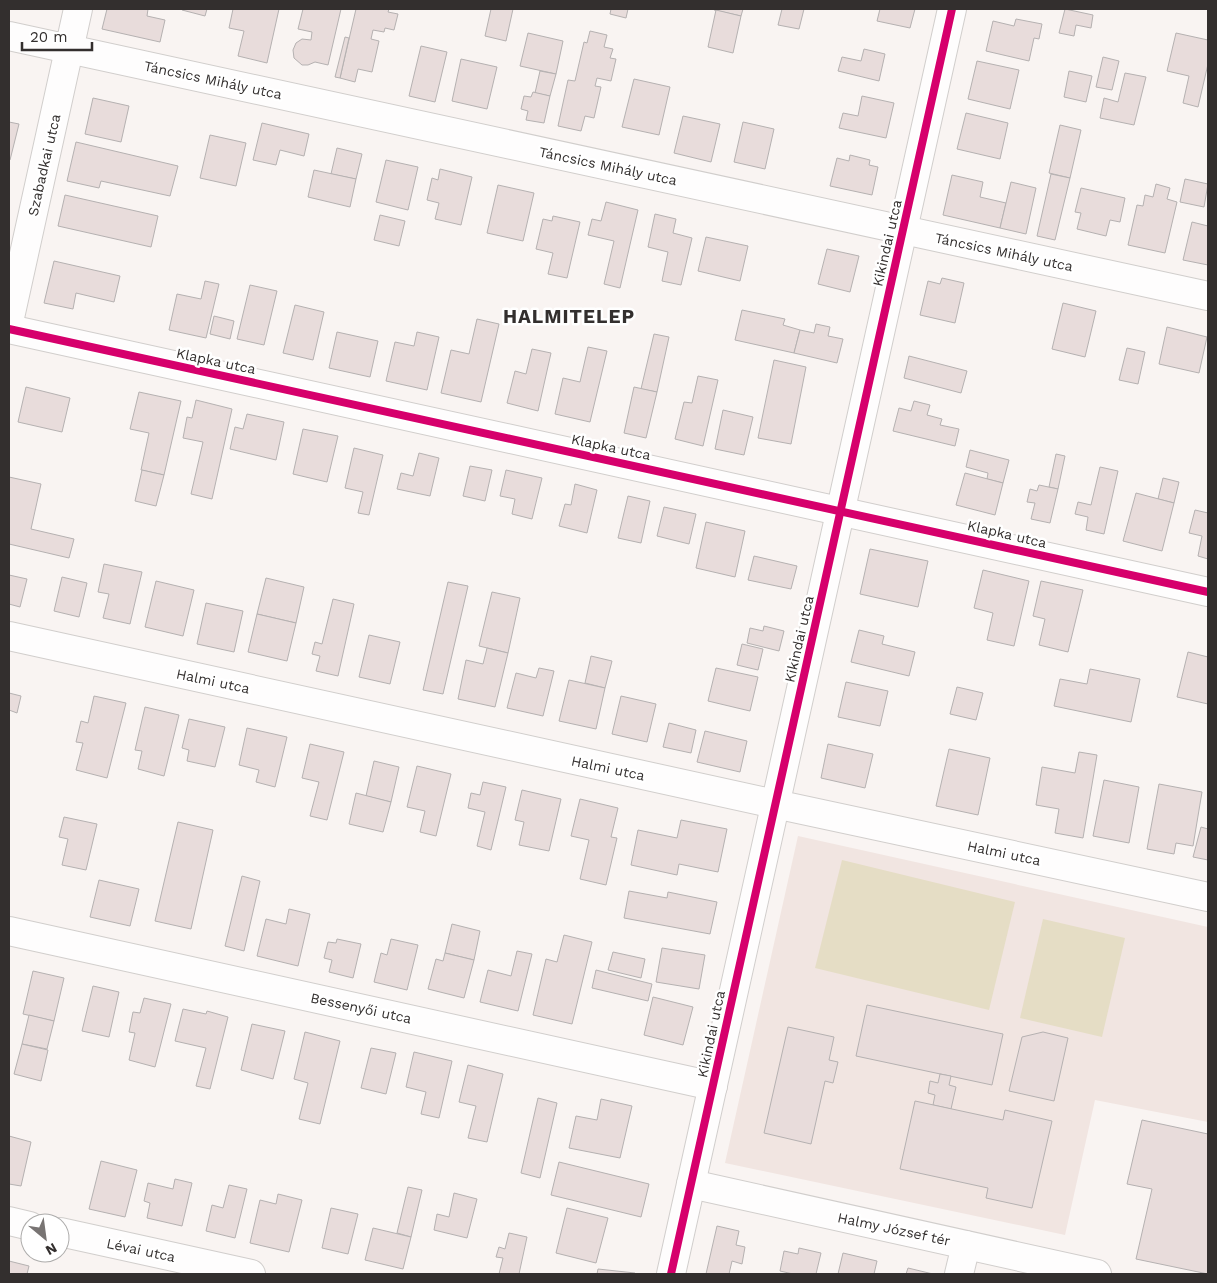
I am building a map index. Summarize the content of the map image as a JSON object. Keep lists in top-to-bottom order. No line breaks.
{"streets":{"street":["Táncsics Mihály utca","Szabadkai utca","Kikindai utca","Klapka utca","Halmi utca","Bessenyői utca","Halmy József tér","Lévai utca"]},"crossings":[["Táncsics Mihály utca","Szabadkai utca"],["Táncsics Mihály utca","Kikindai utca"],["Kikindai utca","Klapka utca"],["Kikindai utca","Halmi utca"],["Kikindai utca","Bessenyői utca"],["Kikindai utca","Halmy József tér"]],"districts":["HALMITELEP"],"scale_bar":"20 m","north":"bottom right"}
